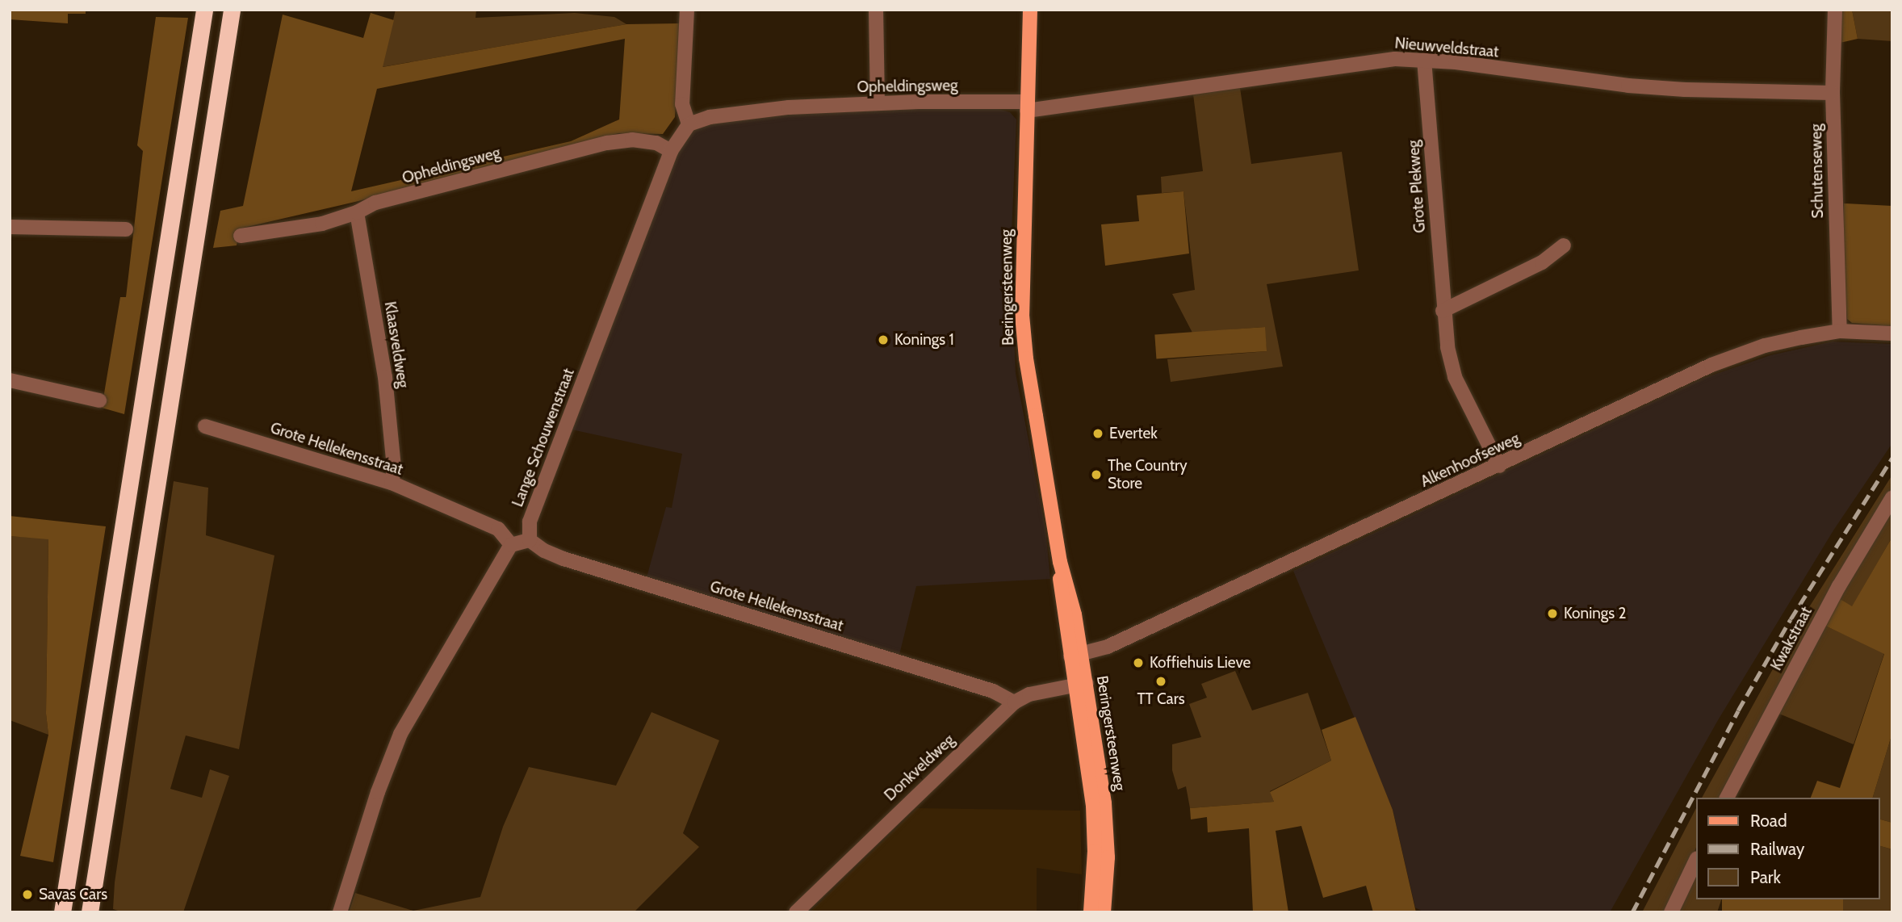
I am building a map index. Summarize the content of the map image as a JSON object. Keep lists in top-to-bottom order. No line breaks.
{"streets":{"main road":["Beringersteenweg"],"street":["Nieuwveldstraat","Opheldingsweg","Schutenseweg","Grote Plekweg","Klaasveldweg","Lange Schouwenstraat","Grote Hellekensstraat","Alkenhoofseweg","Kwakstraat","Donkveldweg"]},"crossings":[["Nieuwveldstraat","Opheldingsweg"],["Nieuwveldstraat","Schutenseweg"],["Nieuwveldstraat","Grote Plekweg"],["Nieuwveldstraat","Beringersteenweg"],["Opheldingsweg","Beringersteenweg"],["Opheldingsweg","Klaasveldweg"],["Opheldingsweg","Lange Schouwenstraat"],["Schutenseweg","Alkenhoofseweg"],["Grote Plekweg","Alkenhoofseweg"],["Beringersteenweg","Alkenhoofseweg"],["Beringersteenweg","Donkveldweg"],["Klaasveldweg","Grote Hellekensstraat"],["Lange Schouwenstraat","Grote Hellekensstraat"],["Grote Hellekensstraat","Donkveldweg"]],"places":["Konings 1","Evertek","The Country Store","Konings 2","Koffiehuis Lieve","TT Cars","Savas Cars"],"legend":["Road","Railway","Park"]}
